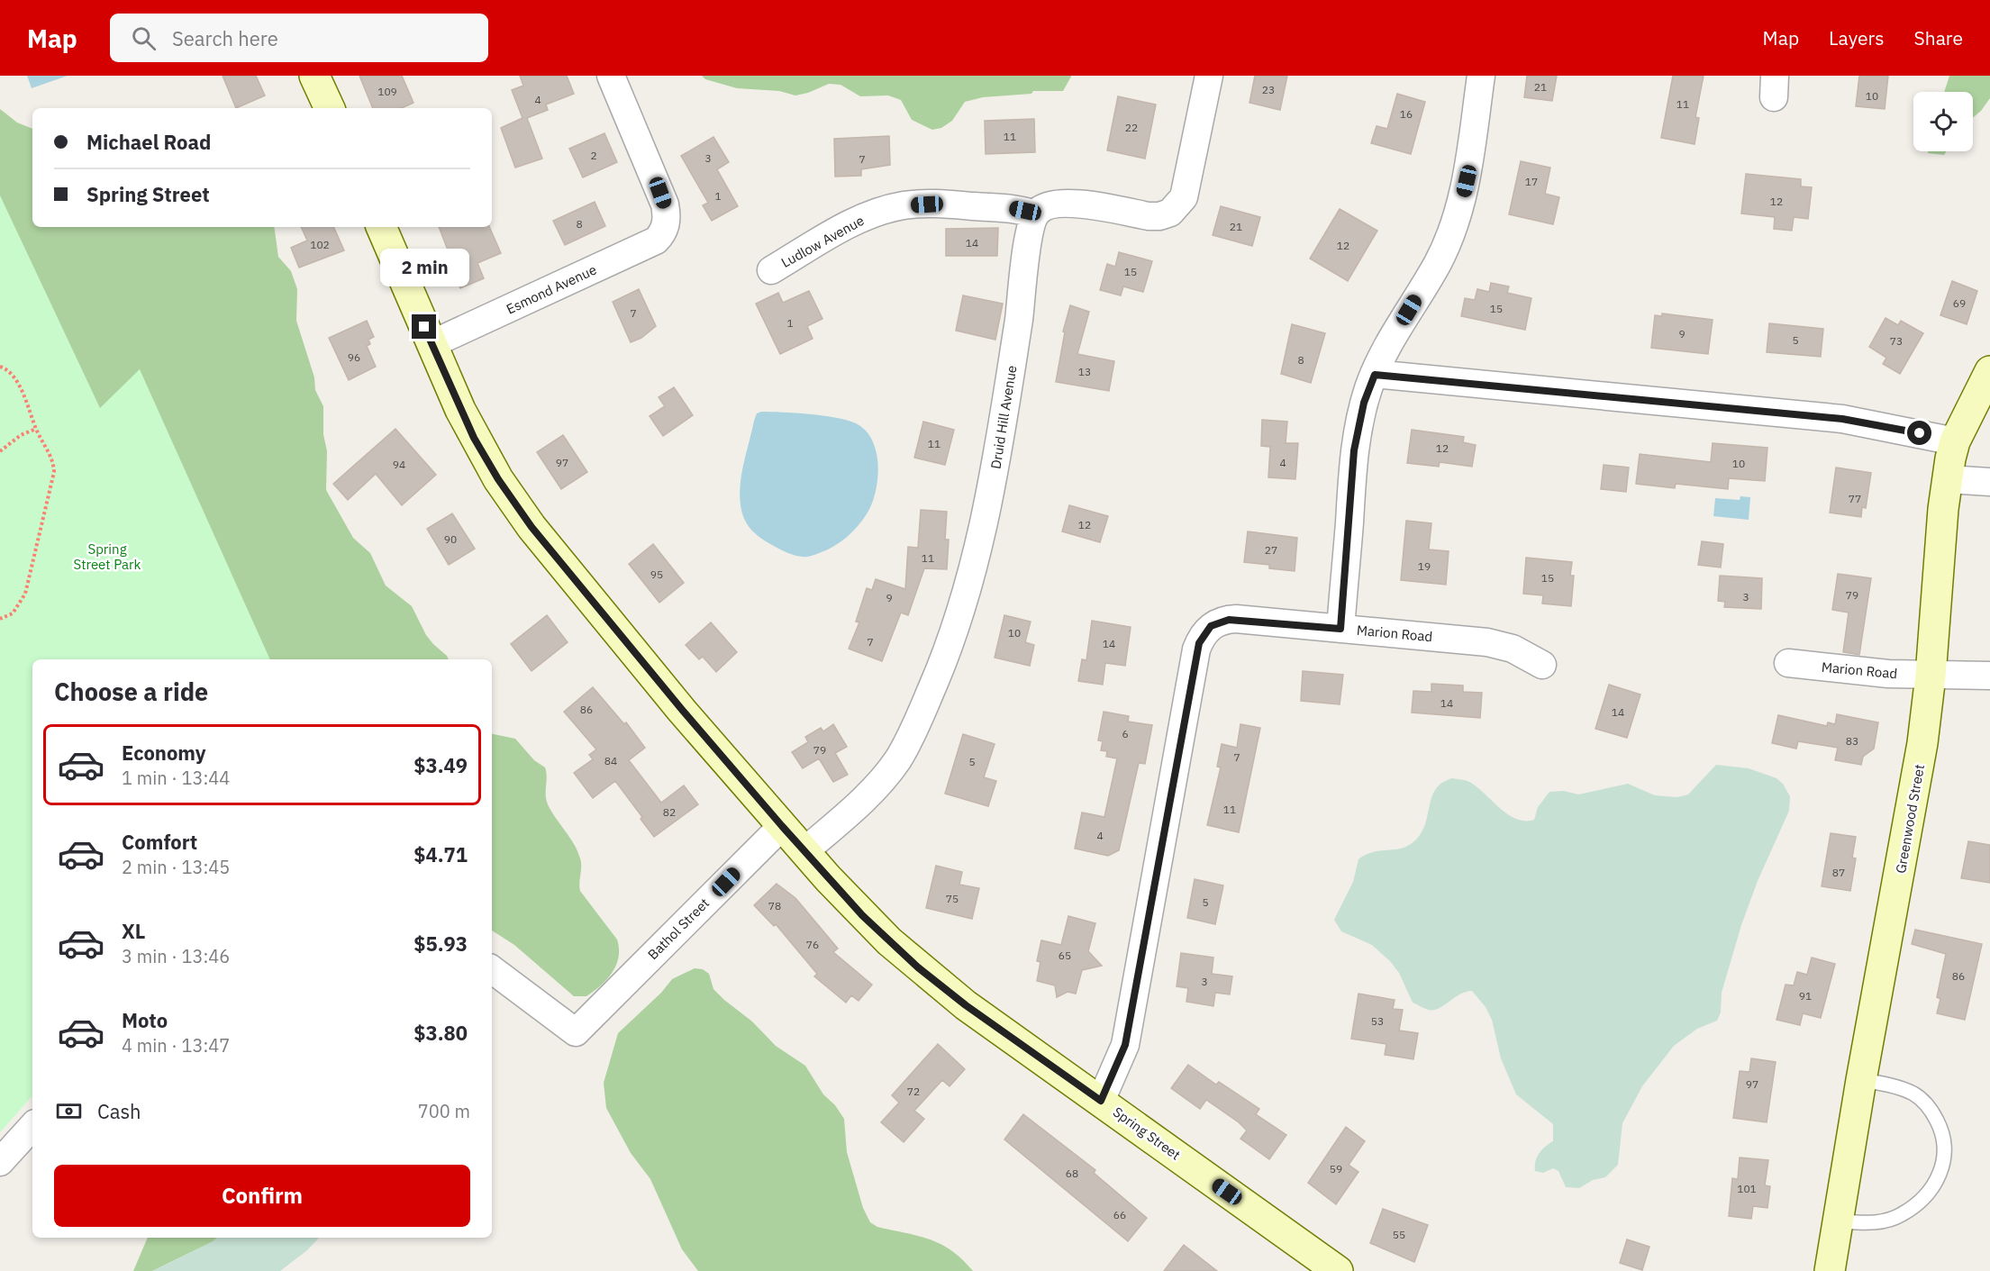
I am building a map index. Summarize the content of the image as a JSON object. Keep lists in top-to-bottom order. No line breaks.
{"streets":{"street":["Ludlow Avenue","Esmond Avenue","Druid Hill Avenue","Marion Road","Greenwood Street","Bathol Street","Spring Street"]},"crossings":[["Ludlow Avenue","Druid Hill Avenue"],["Esmond Avenue","Spring Street"],["Druid Hill Avenue","Spring Street"],["Marion Road","Greenwood Street"],["Marion Road","Spring Street"],["Bathol Street","Spring Street"]],"parks":["Spring Street Park"],"house_numbers":["21","23","109","10","4","11","16","22","11","2","3","7","17","1","12","8","21","14","102","12","15","69","15","7","1","9","5","73","96","8","13","11","12","97","4","10","94","77","12","90","27","11","19","95","15","79","3","9","10","7","14","14","86","14","6","83","79","7","84","5","11","82","4","87","75","5","78","76","65","86","3","91","53","97","72","59","68","101","66","55"],"page":{"header":"Map","search":"Search here","nav":["Map","Layers","Share"],"banner":["Michael Road","Spring Street"],"bubble":"2 min","heading":"Choose a ride","list":[{"name":"Economy","note":"1 min · 13:44","value":"$3.49"},{"name":"Comfort","note":"2 min · 13:45","value":"$4.71"},{"name":"XL","note":"3 min · 13:46","value":"$5.93"},{"name":"Moto","note":"4 min · 13:47","value":"$3.80"}],"pay":["Cash","700 m"],"buttons":"Confirm"}}
